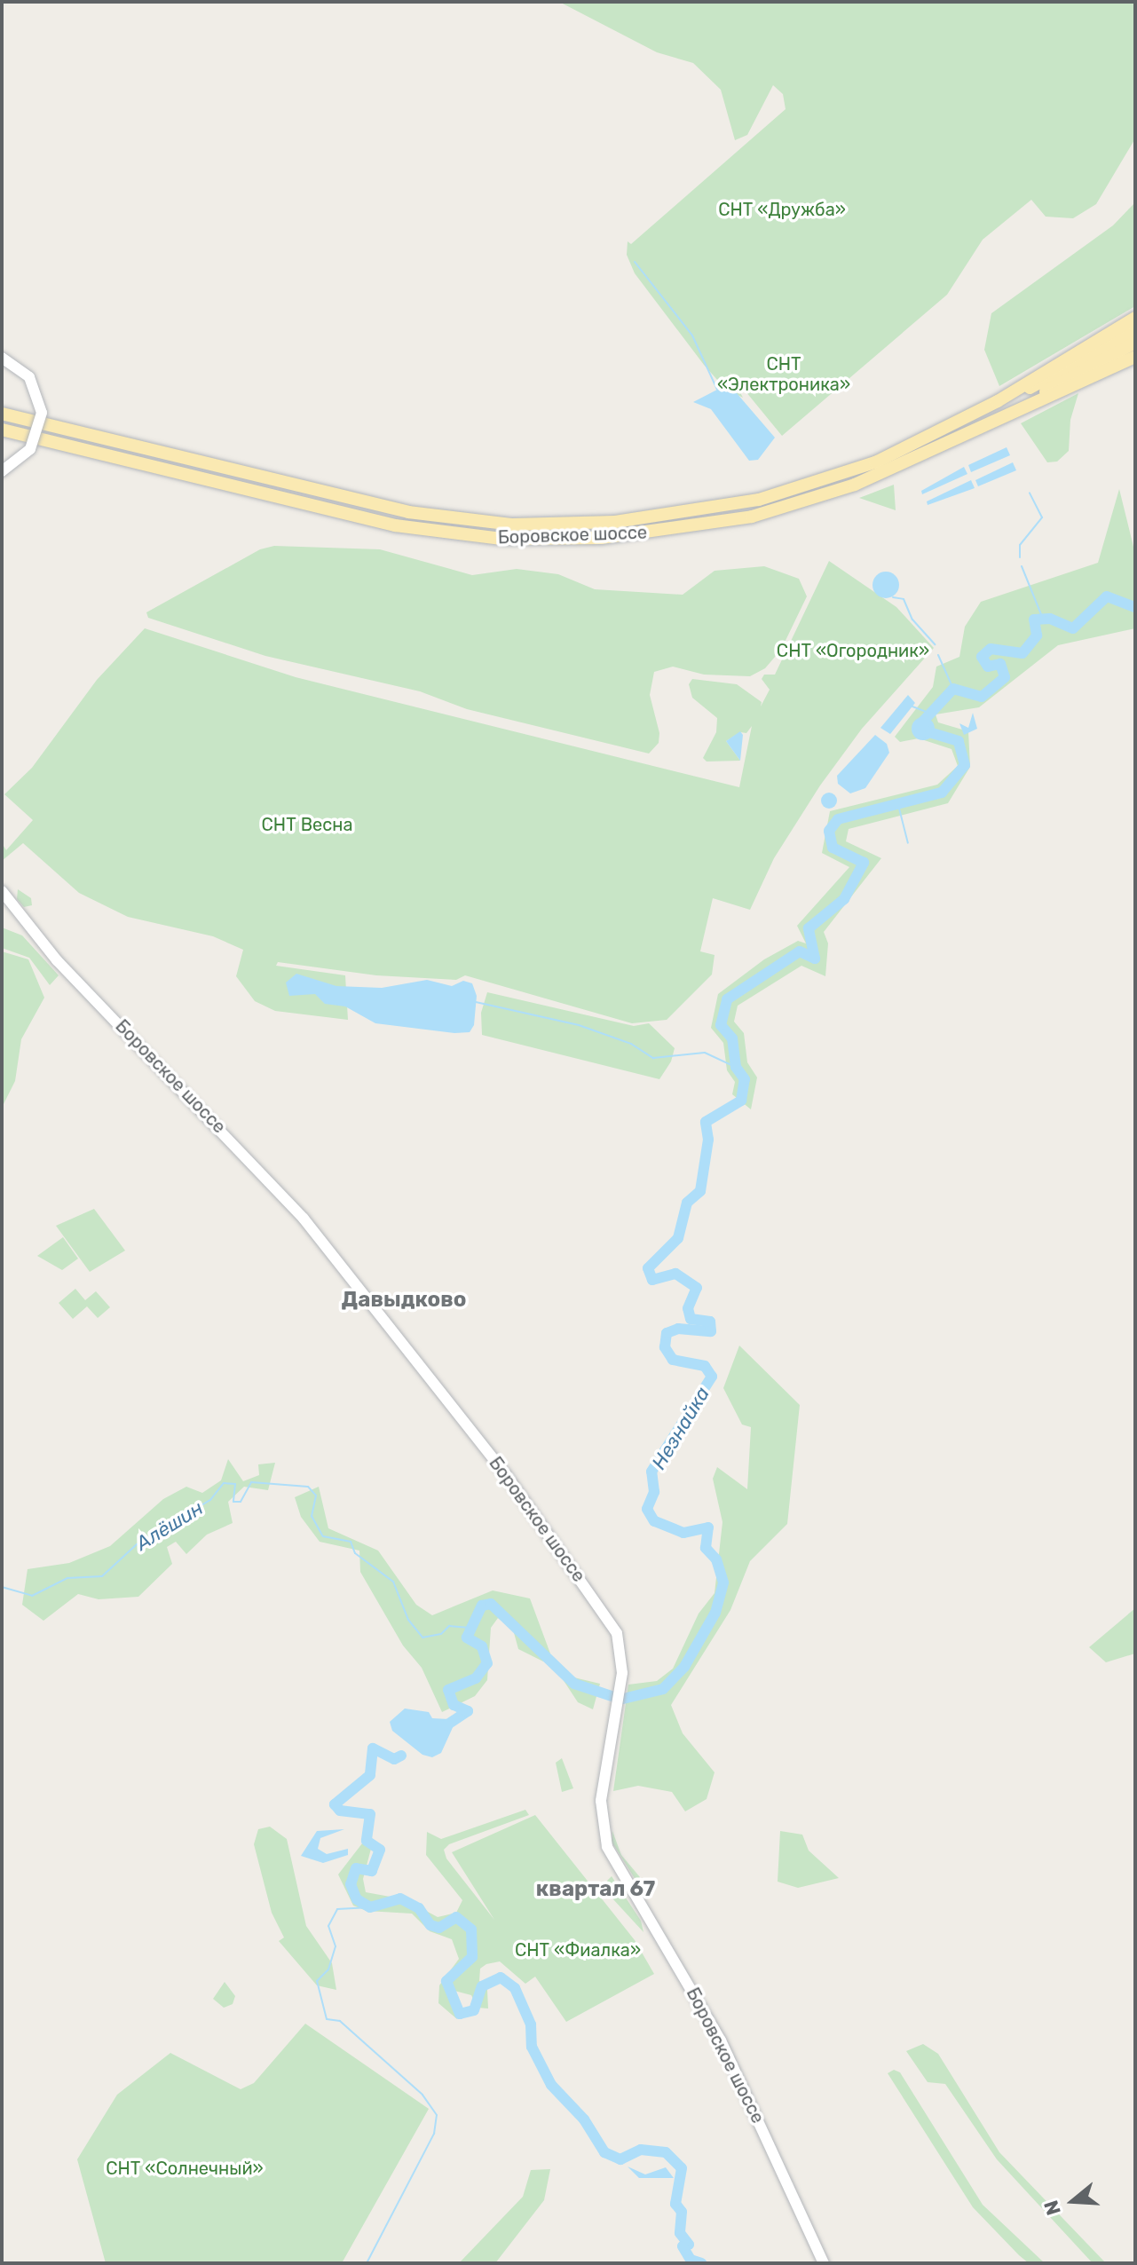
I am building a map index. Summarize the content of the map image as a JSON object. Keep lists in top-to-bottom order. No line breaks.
{"streets":{"main road":["Боровское шоссе"]},"districts":["Давыдково","квартал 67"],"water":["Незнайка","Алёшин"],"parks":["СНТ «Дружба»","СНТ «Электроника»","СНТ «Огородник»","СНТ Весна","СНТ «Фиалка»","СНТ «Солнечный»"],"north":"left"}
